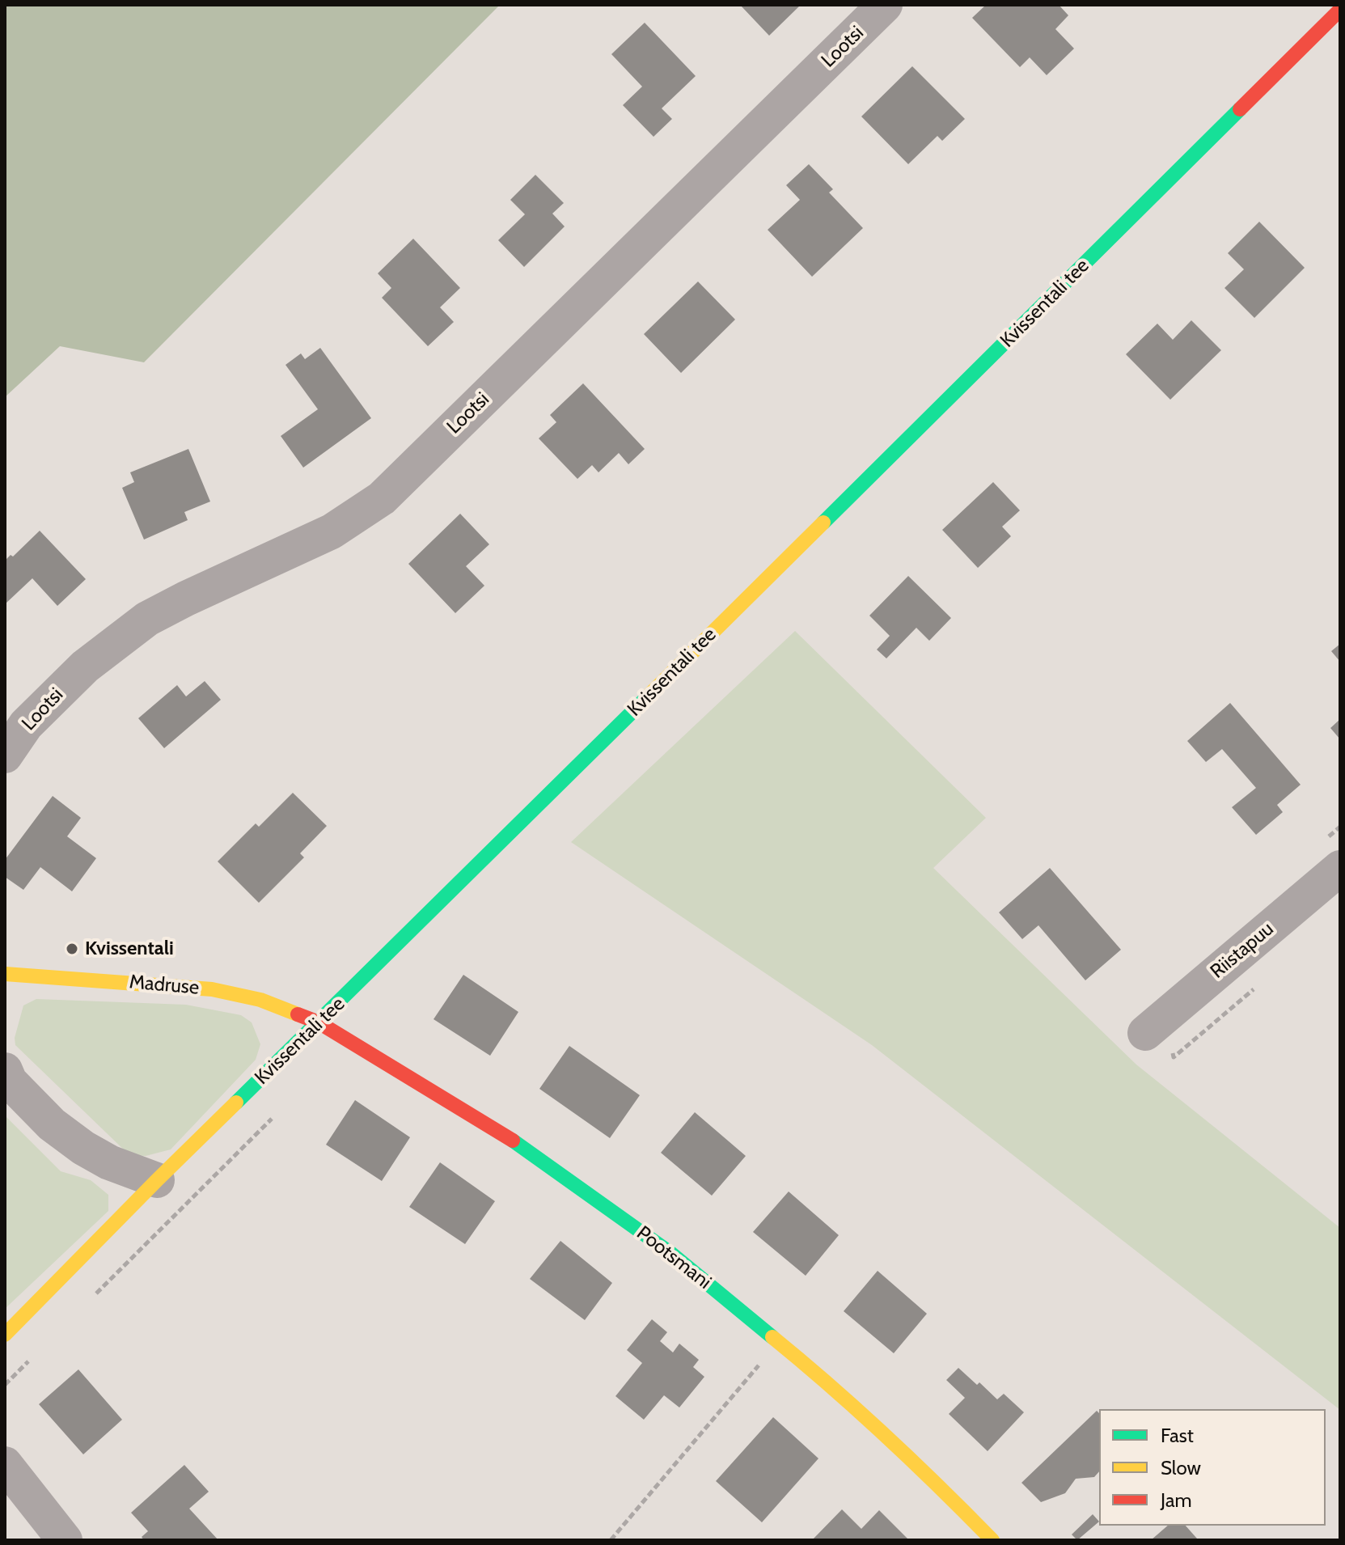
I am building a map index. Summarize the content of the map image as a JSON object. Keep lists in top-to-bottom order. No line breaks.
{"streets":{"street":["Lootsi","Kvissentali tee","Riistapuu","Madruse","Pootsmani"]},"crossings":[["Kvissentali tee","Madruse"],["Kvissentali tee","Pootsmani"],["Madruse","Pootsmani"]],"places":["Kvissentali"],"legend":["Fast","Slow","Jam"]}
